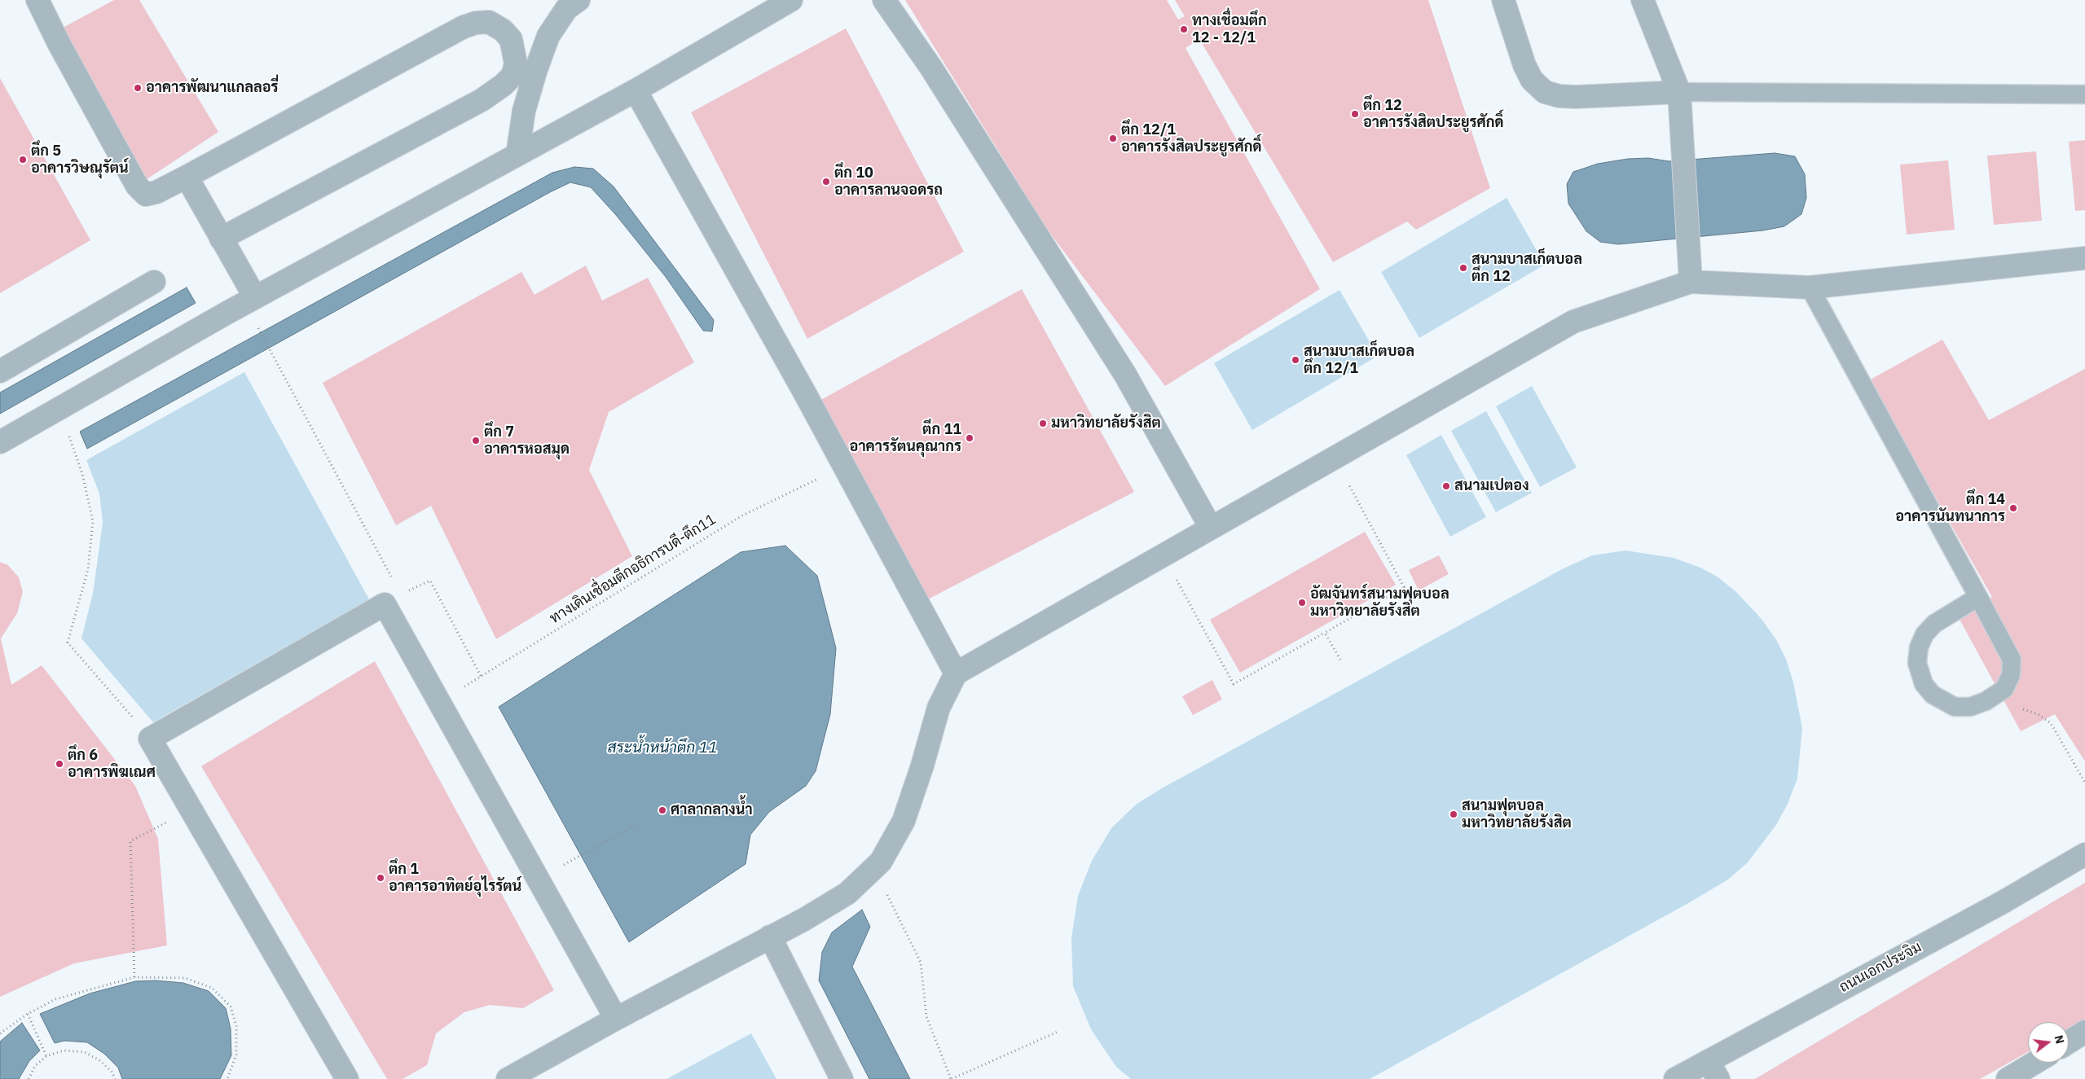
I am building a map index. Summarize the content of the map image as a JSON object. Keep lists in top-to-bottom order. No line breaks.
{"streets":{"street":["ถนนเอกประจิม"],"path":["ทางเดินเชื่อมตึกอธิการบดี-ตึก11"]},"water":["สระน้ำหน้าตึก 11"],"places":["ทางเชื่อมตึก 12 - 12/1","อาคารพัฒนาแกลลอรี่","ตึก 12 อาคารรังสิตประยูรศักดิ์","ตึก 12/1 อาคารรังสิตประยูรศักดิ์","ตึก 5 อาคารวิษณุรัตน์","ตึก 10 อาคารลานจอดรถ","สนามบาสเก็ตบอล ตึก 12","สนามบาสเก็ตบอล ตึก 12/1","มหาวิทยาลัยรังสิต","ตึก 11 อาคารรัตนคุณากร","ตึก 7 อาคารหอสมุด","สนามเปตอง","ตึก 14 อาคารนันทนาการ","อัฒจันทร์สนามฟุตบอล มหาวิทยาลัยรังสิต","ตึก 6 อาคารพิฆเณศ","ศาลากลางน้ำ","สนามฟุตบอล มหาวิทยาลัยรังสิต","ตึก 1 อาคารอาทิตย์อุไรรัตน์"],"north":"right"}
